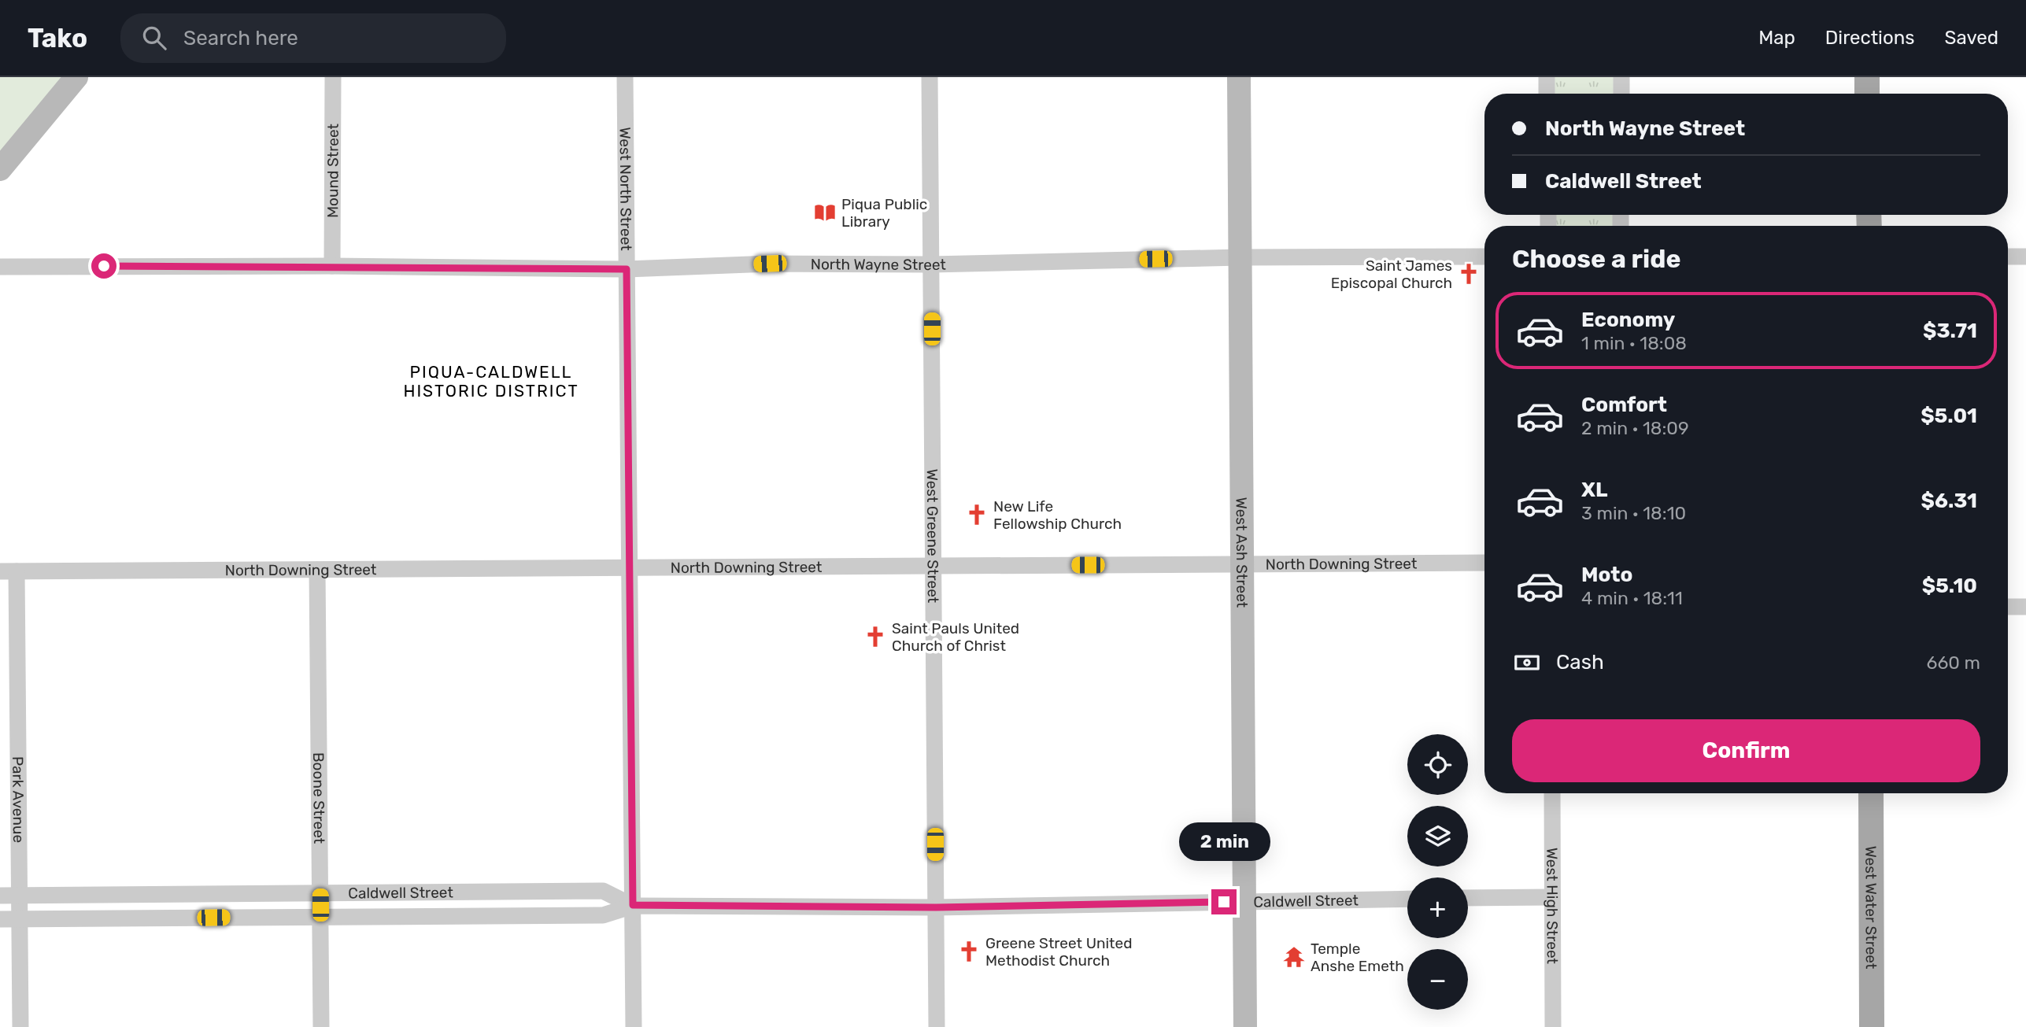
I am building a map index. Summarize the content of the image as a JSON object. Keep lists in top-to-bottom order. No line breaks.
{"streets":{"main road":["West Water Street"],"street":["Mound Street","West North Street","North Wayne Street","West Greene Street","West Ash Street","North Downing Street","Boone Street","Park Avenue","Caldwell Street","West High Street"]},"crossings":[["Mound Street","North Wayne Street"],["West North Street","North Wayne Street"],["West North Street","North Downing Street"],["West North Street","Caldwell Street"],["North Wayne Street","West Greene Street"],["North Wayne Street","West Ash Street"],["West Greene Street","North Downing Street"],["West Greene Street","Caldwell Street"],["West Ash Street","North Downing Street"],["West Ash Street","Caldwell Street"],["North Downing Street","Boone Street"],["North Downing Street","Park Avenue"],["Boone Street","Caldwell Street"],["Park Avenue","Caldwell Street"]],"districts":["PIQUA-CALDWELL HISTORIC DISTRICT"],"places":{"library":["Piqua Public Library"],"church":["Saint James Episcopal Church","New Life Fellowship Church","Saint Pauls United Church of Christ","Greene Street United Methodist Church"],"temple":["Temple Anshe Emeth"]},"page":{"header":"Tako","search":"Search here","nav":["Map","Directions","Saved"],"banner":["North Wayne Street","Caldwell Street"],"heading":"Choose a ride","list":[{"name":"Economy","note":"1 min · 18:08","value":"$3.71"},{"name":"Comfort","note":"2 min · 18:09","value":"$5.01"},{"name":"XL","note":"3 min · 18:10","value":"$6.31"},{"name":"Moto","note":"4 min · 18:11","value":"$5.10"}],"pay":["Cash","660 m"],"buttons":"Confirm","map_buttons":["+","−"],"bubble":"2 min"}}
